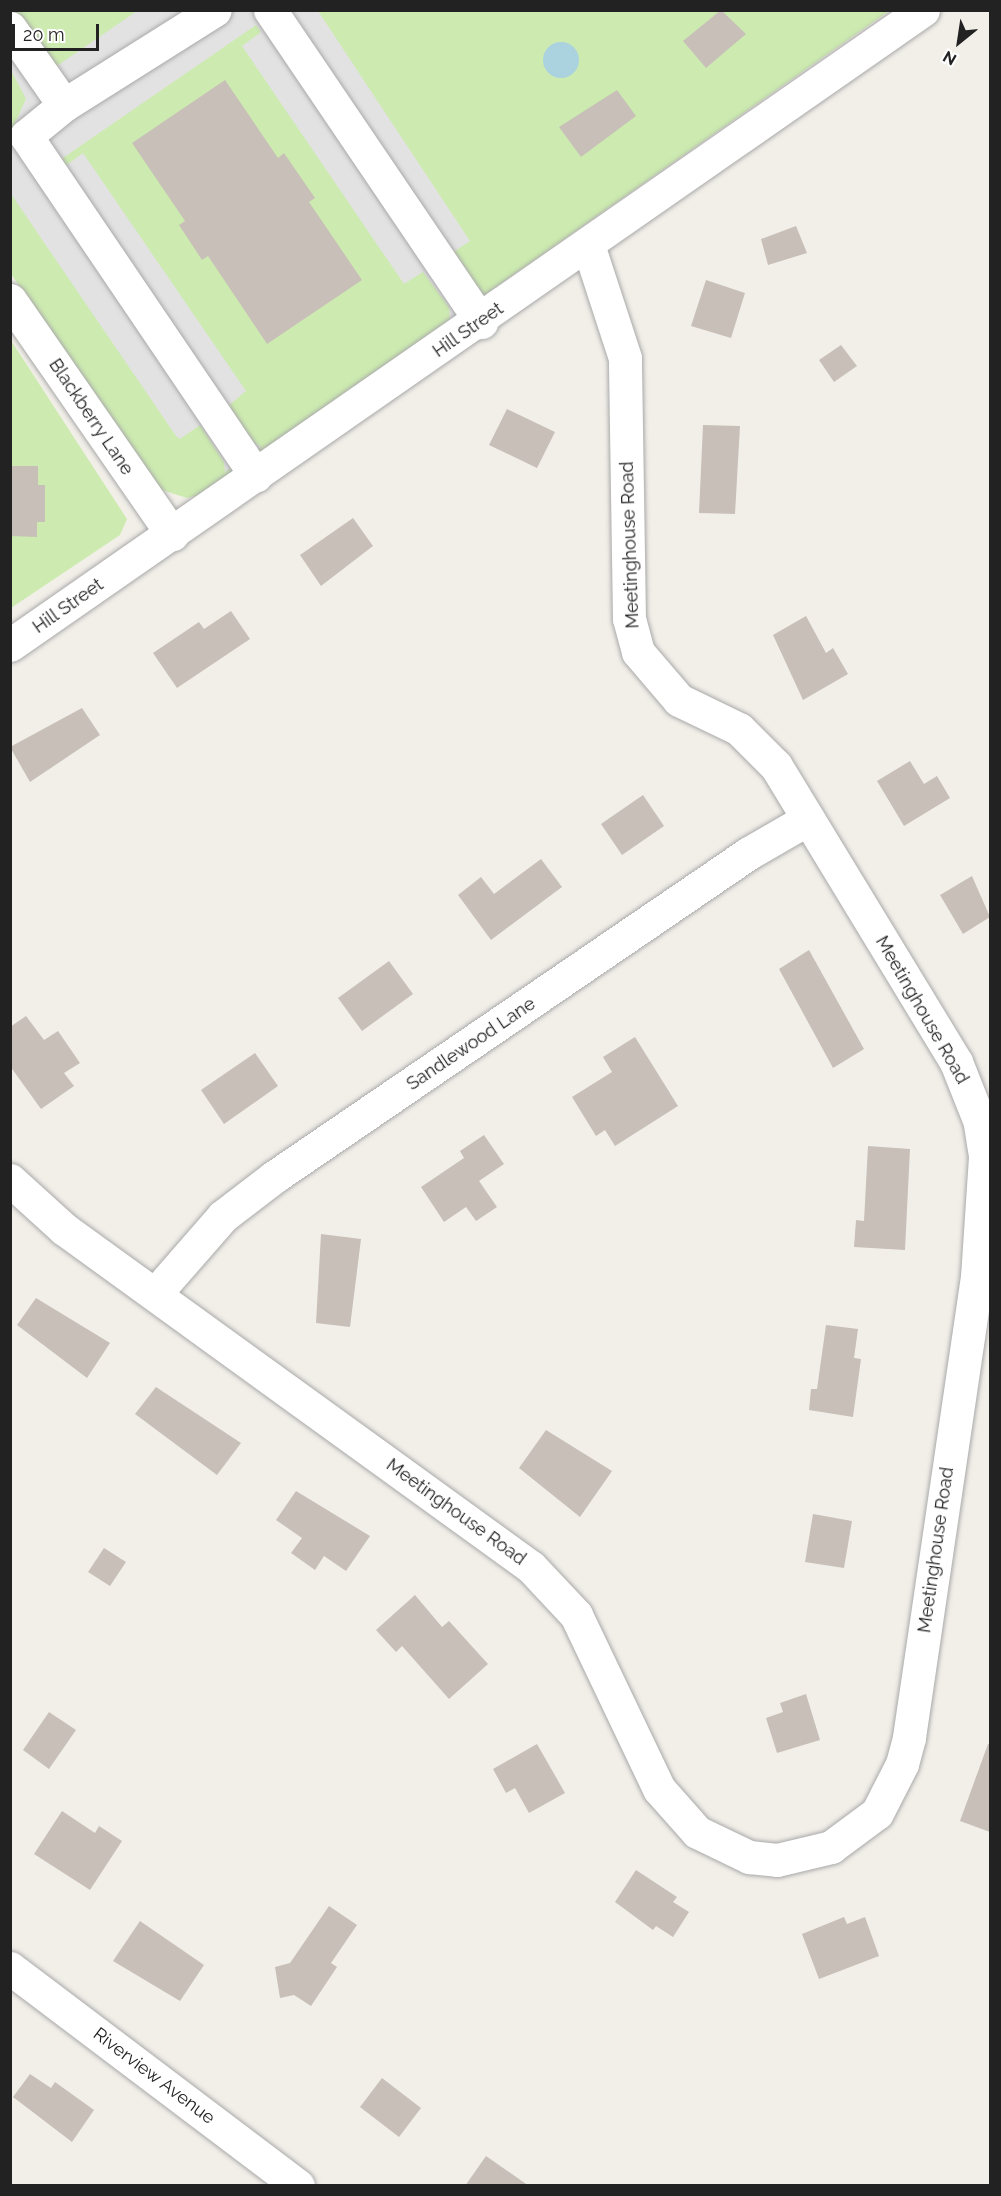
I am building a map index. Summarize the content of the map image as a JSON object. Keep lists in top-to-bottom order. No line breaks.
{"streets":{"street":["Hill Street","Blackberry Lane","Meetinghouse Road","Sandlewood Lane","Riverview Avenue"]},"crossings":[["Hill Street","Blackberry Lane"],["Hill Street","Meetinghouse Road"],["Meetinghouse Road","Sandlewood Lane"]],"scale_bar":"20 m","north":"bottom left"}
